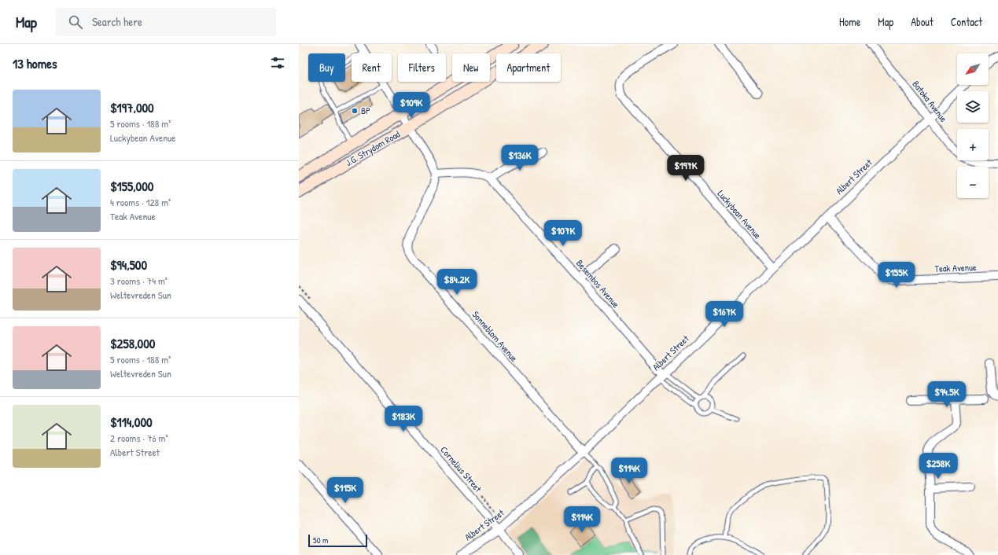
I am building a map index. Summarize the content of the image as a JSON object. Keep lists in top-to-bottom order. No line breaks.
{"streets":{"street":["Batoka Avenue","J.G. Strydom Road","Albert Street","Luckybean Avenue","Teak Avenue","Besembos Avenue","Sonneblom Avenue","Cornelius Street"]},"crossings":[["Batoka Avenue","Albert Street"],["Albert Street","Luckybean Avenue"],["Albert Street","Teak Avenue"],["Albert Street","Besembos Avenue"],["Albert Street","Sonneblom Avenue"],["Albert Street","Cornelius Street"]],"places":["BP"],"scale_bar":"50 m","north":"bottom left","page":{"header":"Map","search":"Search here","nav":["Home","Map","About","Contact"],"heading":"13 homes","map_buttons":["+","−"],"chip":["Buy","Rent","Filters","New","Apartment"],"list":[{"name":"$197,000","note":"5 rooms · 188 m² · Luckybean Avenue"},{"name":"$155,000","note":"4 rooms · 128 m² · Teak Avenue"},{"name":"$94,500","note":"3 rooms · 74 m² · Weltevreden Sun"},{"name":"$258,000","note":"5 rooms · 188 m² · Weltevreden Sun"},{"name":"$114,000","note":"2 rooms · 76 m² · Albert Street"}],"price":["$109K","$136K","$197K","$107K","$155K","$84.2K","$167K","$94.5K","$183K","$258K","$114K","$115K","$114K"],"scale":"50 m"}}
